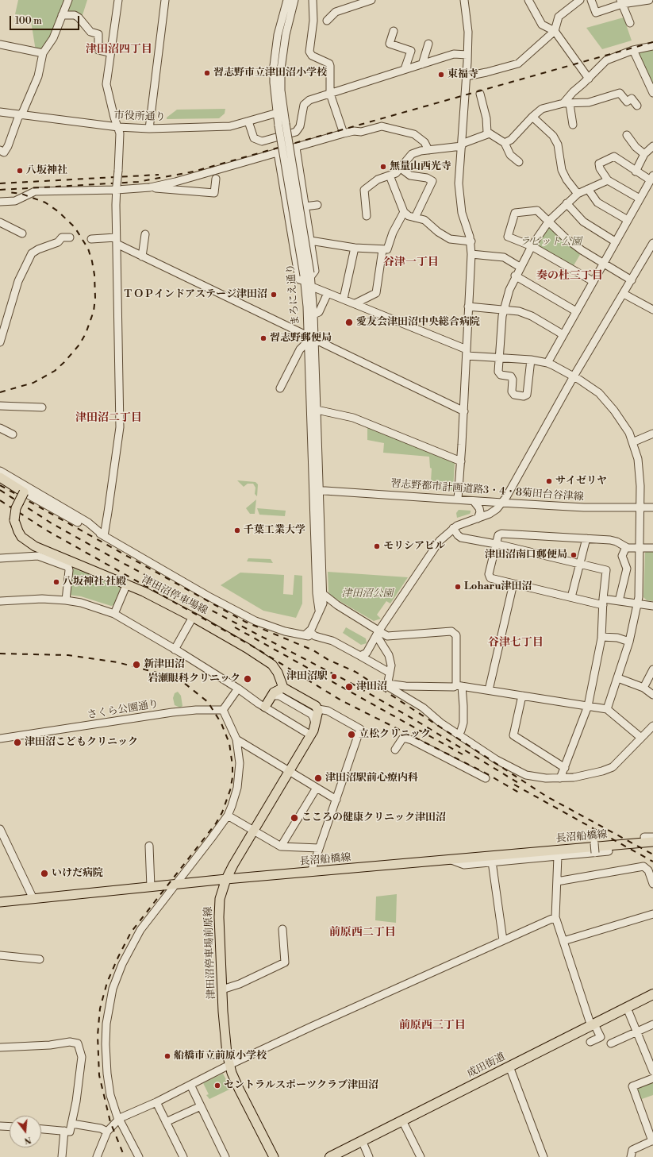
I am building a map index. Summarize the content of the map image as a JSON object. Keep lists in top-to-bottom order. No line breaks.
{"streets":{"highway":["成田街道"],"main road":["津田沼停車場線","長沼船橋線","津田沼停車場前原線"],"street":["市役所通り","まろにえ通り","習志野都市計画道路3・4・8菊田台谷津線","さくら公園通り"]},"crossings":[["市役所通り","まろにえ通り"],["まろにえ通り","習志野都市計画道路3・4・8菊田台谷津線"],["長沼船橋線","津田沼停車場前原線"]],"districts":["津田沼四丁目","谷津一丁目","奏の杜三丁目","津田沼二丁目","谷津七丁目","前原西二丁目","前原西三丁目"],"parks":["ラビット公園","津田沼公園"],"places":["習志野市立津田沼小学校","東福寺","無量山西光寺","八坂神社","ＴＯＰインドアステージ津田沼","愛友会津田沼中央総合病院","習志野郵便局","サイゼリヤ","千葉工業大学","モリシアビル","津田沼南口郵便局","八坂神社 社殿","Loharu津田沼","新津田沼","津田沼駅","岩瀬眼科クリニック","津田沼","立松クリニック","津田沼こどもクリニック","津田沼駅前心療内科","こころの健康クリニック津田沼","いけだ病院","船橋市立前原小学校","セントラルスポーツクラブ津田沼"],"scale_bar":"100 m","north":"bottom"}
